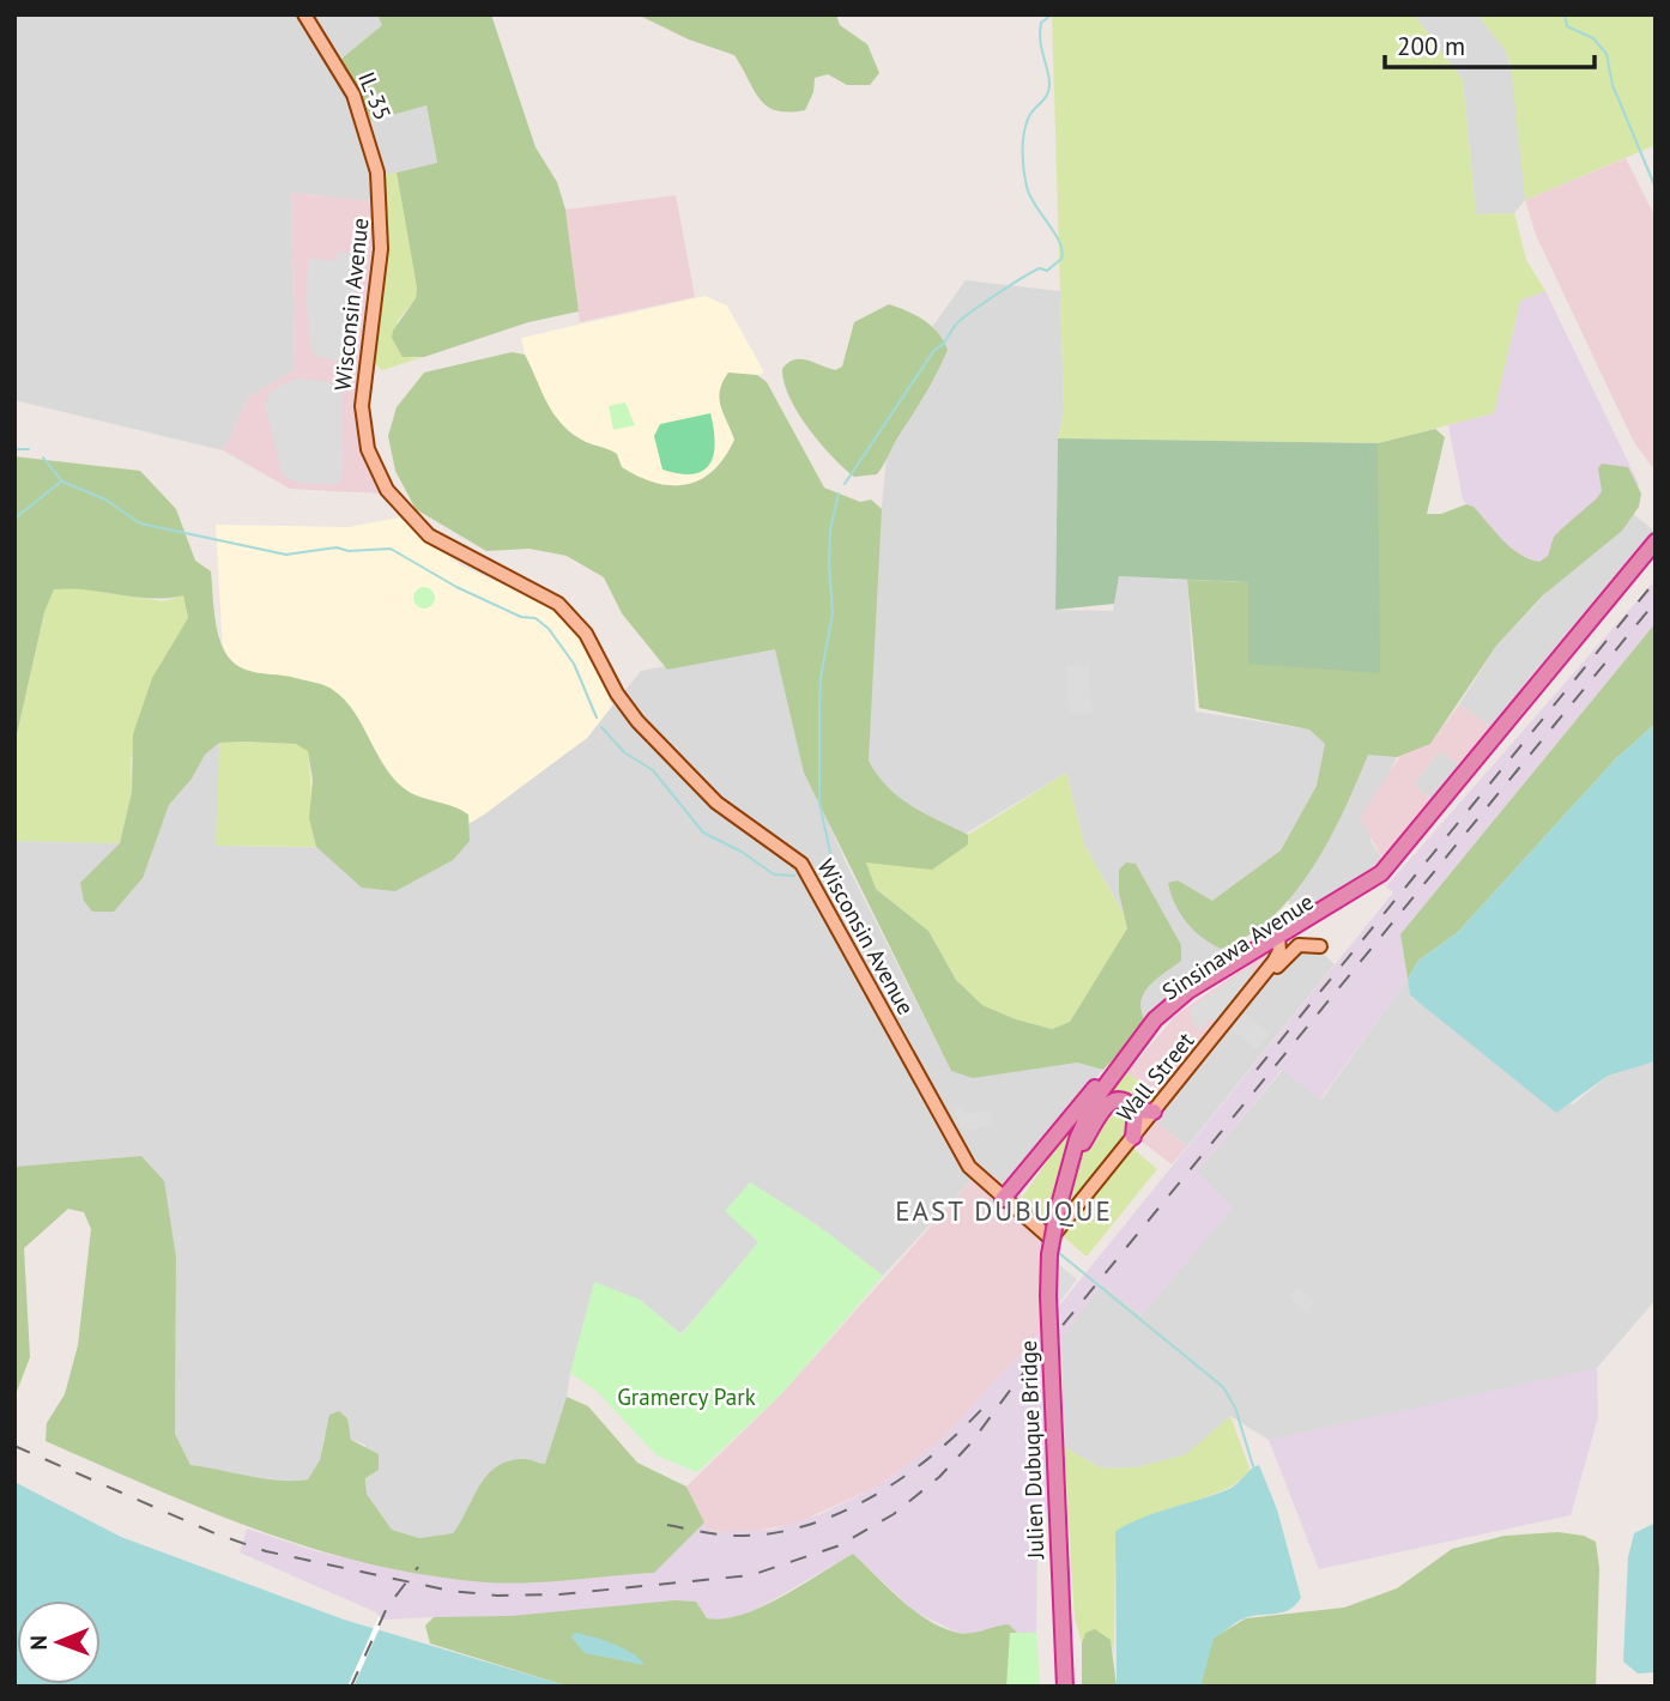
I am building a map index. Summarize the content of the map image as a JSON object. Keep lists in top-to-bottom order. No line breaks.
{"streets":{"highway":["Sinsinawa Avenue","Julien Dubuque Bridge"],"main road":["IL-35","Wisconsin Avenue","Wall Street"]},"crossings":[["IL-35","Wisconsin Avenue"],["Wisconsin Avenue","Wall Street"],["Sinsinawa Avenue","Wall Street"],["Sinsinawa Avenue","Julien Dubuque Bridge"]],"districts":["EAST DUBUQUE"],"parks":["Gramercy Park"],"scale_bar":"200 m","north":"left"}
